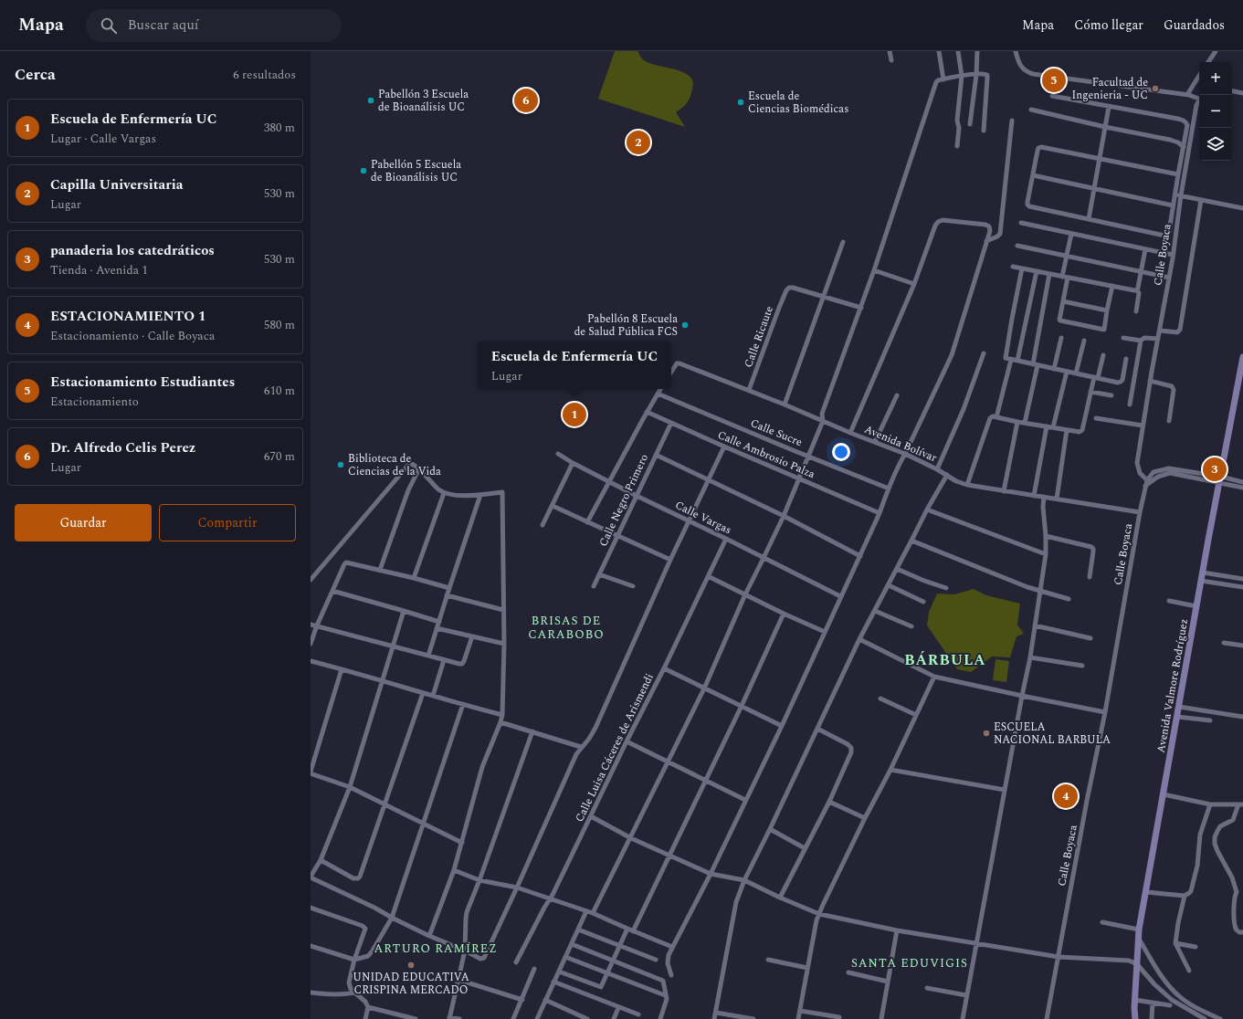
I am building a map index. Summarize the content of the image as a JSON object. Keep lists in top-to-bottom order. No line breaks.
{"streets":{"street":["Calle Boyaca","Calle Ricaute","Calle Sucre","Avenida Bolívar","Calle Ambrosio Palza","Calle Negro Primero","Calle Vargas","Avenida Valmore Rodríguez","Calle Luisa Cáceres de Arismendi"]},"crossings":[["Calle Boyaca","Avenida Bolívar"],["Calle Ricaute","Avenida Bolívar"],["Calle Ambrosio Palza","Calle Negro Primero"],["Calle Negro Primero","Calle Vargas"],["Calle Vargas","Calle Luisa Cáceres de Arismendi"]],"districts":["BRISAS DE CARABOBO","BÁRBULA","ARTURO RAMÍREZ","SANTA EDUVIGIS"],"places":["Facultad de Ingenieria - UC","Pabellón 3 Escuela de Bioanálisis UC","Escuela de Ciencias Biomédicas","Pabellón 5 Escuela de Bioanálisis UC","Pabellón 8 Escuela de Salud Pública FCS","Biblioteca de Ciencias de la Vida","ESCUELA NACIONAL BARBULA","UNIDAD EDUCATIVA CRISPINA MERCADO"],"page":{"header":"Mapa","search":"Buscar aquí","nav":["Mapa","Cómo llegar","Guardados"],"heading":["Cerca","6 resultados"],"map_buttons":["+","−"],"pins":["5","6","2","1","3","4"],"list":[{"mark":"1","name":"Escuela de Enfermería UC","note":"Lugar · Calle Vargas","value":"380 m"},{"mark":"2","name":"Capilla Universitaria","note":"Lugar","value":"530 m"},{"mark":"3","name":"panaderia los catedráticos","note":"Tienda · Avenida 1","value":"530 m"},{"mark":"4","name":"ESTACIONAMIENTO 1","note":"Estacionamiento · Calle Boyaca","value":"580 m"},{"mark":"5","name":"Estacionamiento Estudiantes","note":"Estacionamiento","value":"610 m"},{"mark":"6","name":"Dr. Alfredo Celis Perez","note":"Lugar","value":"670 m"}],"popup":["Escuela de Enfermería UC","Lugar"],"buttons":["Guardar","Compartir"]}}
